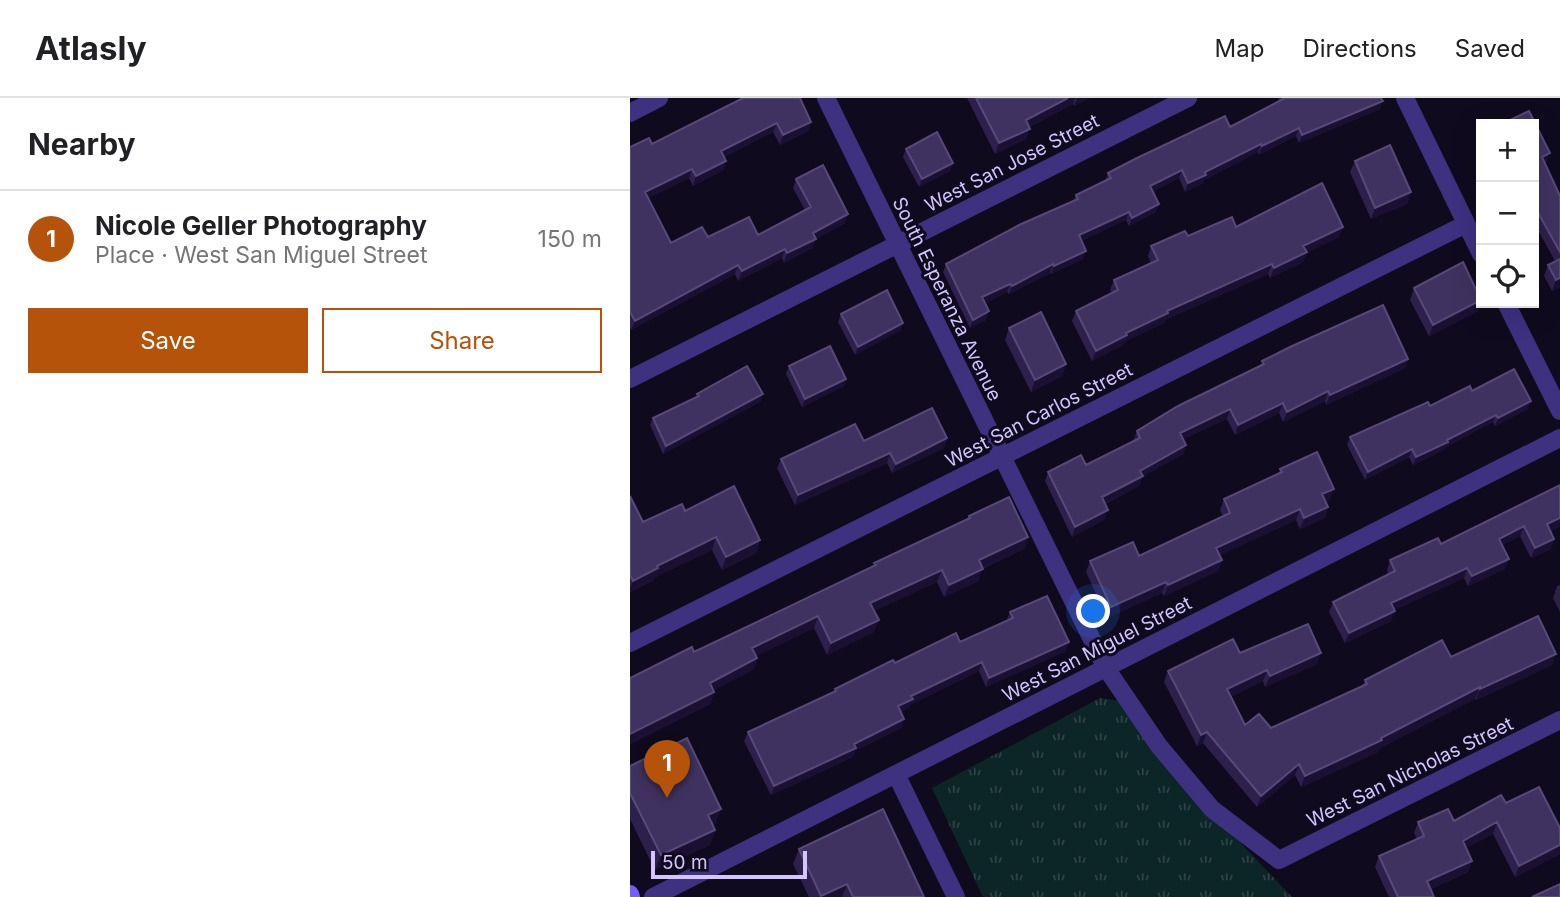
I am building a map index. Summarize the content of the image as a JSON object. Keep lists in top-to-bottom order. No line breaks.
{"streets":{"street":["West San Jose Street","South Esperanza Avenue","West San Carlos Street","West San Miguel Street","West San Nicholas Street"]},"crossings":[["West San Jose Street","South Esperanza Avenue"],["South Esperanza Avenue","West San Carlos Street"],["South Esperanza Avenue","West San Miguel Street"],["South Esperanza Avenue","West San Nicholas Street"]],"scale_bar":"50 m","page":{"header":"Atlasly","nav":["Map","Directions","Saved"],"heading":"Nearby","map_buttons":["+","−"],"list":[{"mark":"1","name":"Nicole Geller Photography","note":"Place · West San Miguel Street","value":"150 m"}],"buttons":["Save","Share"],"pins":"1","scale":"50 m"}}
